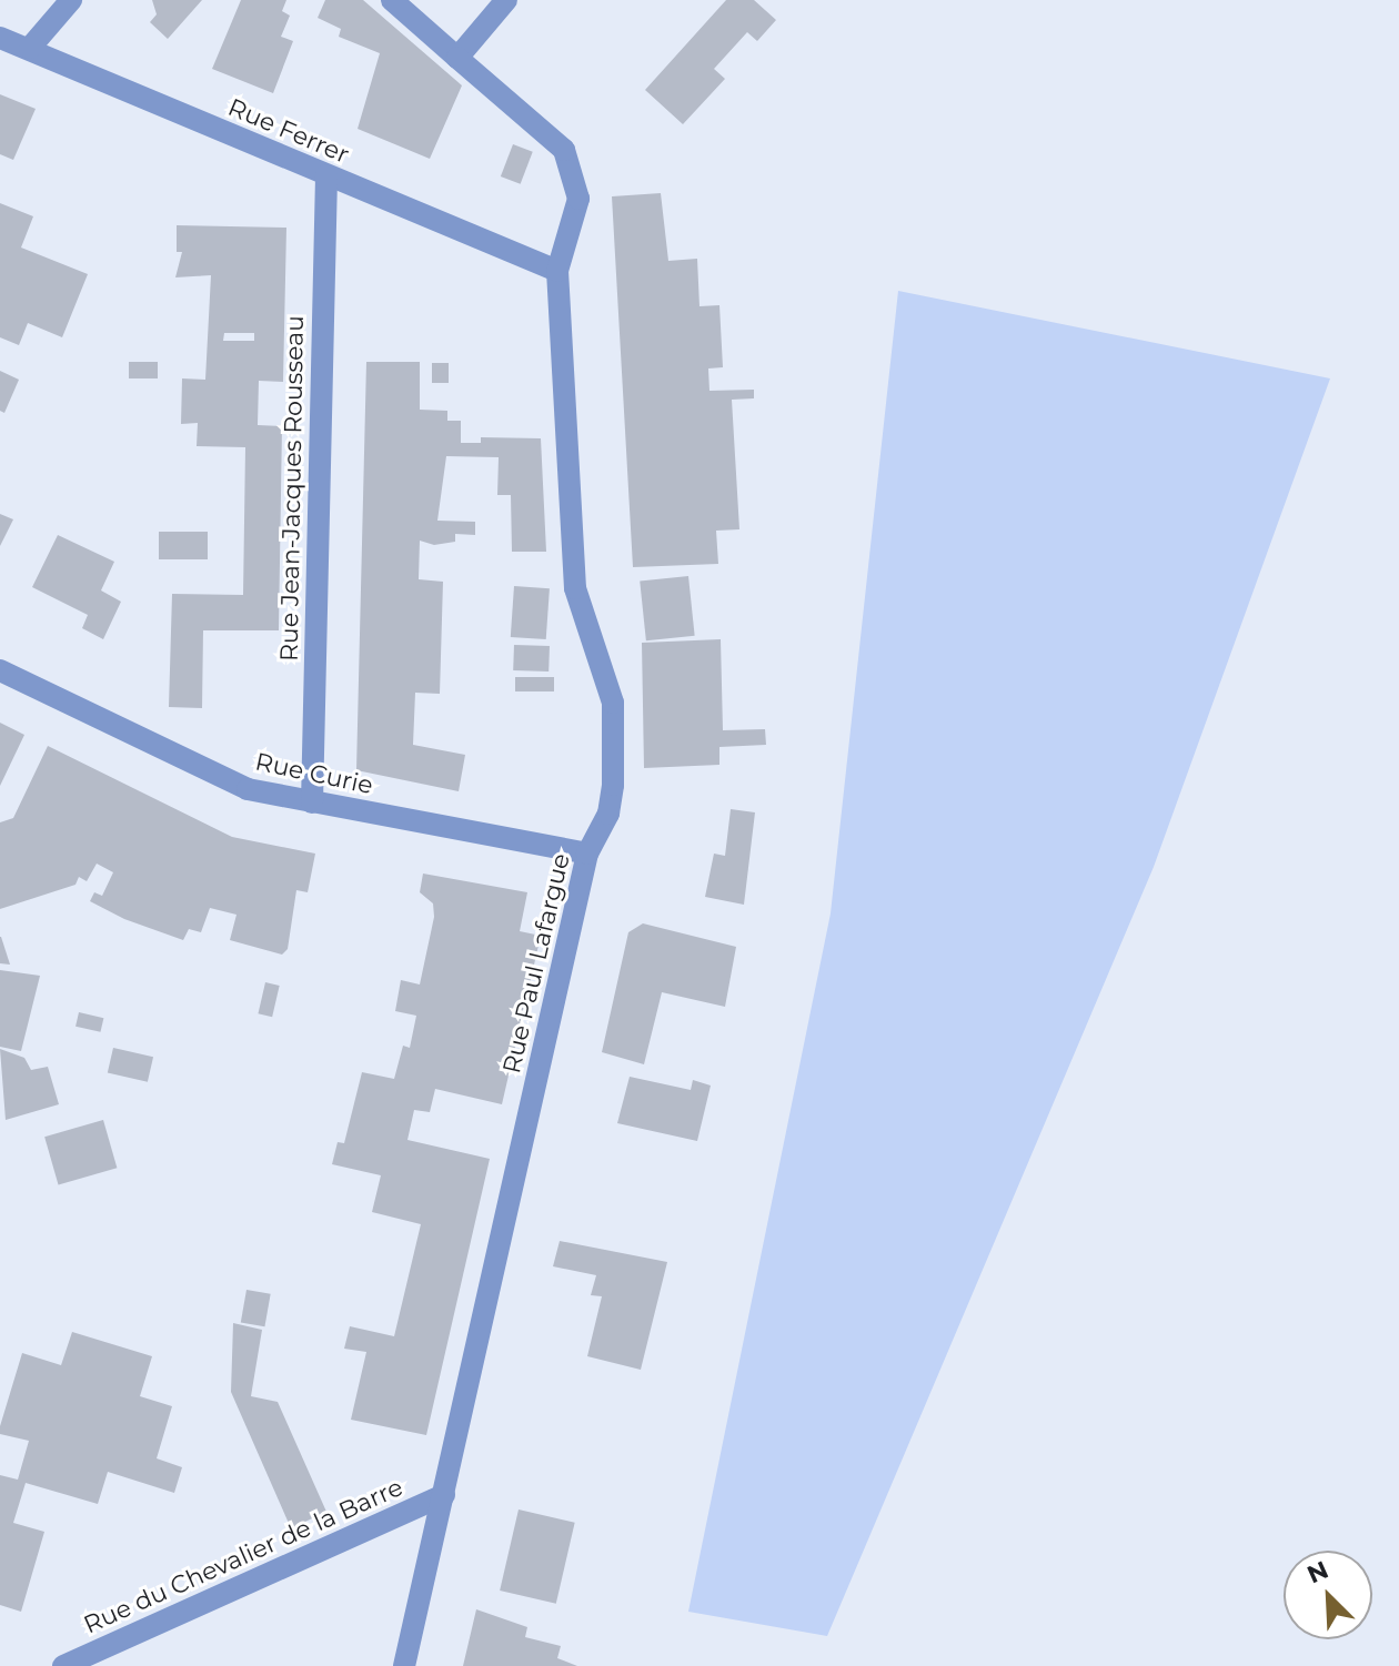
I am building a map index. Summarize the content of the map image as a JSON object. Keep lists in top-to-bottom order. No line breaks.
{"streets":{"street":["Rue Ferrer","Rue Jean-Jacques Rousseau","Rue Curie","Rue Paul Lafargue","Rue du Chevalier de la Barre"]},"crossings":[["Rue Ferrer","Rue Jean-Jacques Rousseau"],["Rue Ferrer","Rue Paul Lafargue"],["Rue Jean-Jacques Rousseau","Rue Curie"],["Rue Curie","Rue Paul Lafargue"],["Rue Paul Lafargue","Rue du Chevalier de la Barre"]],"north":"top left"}
